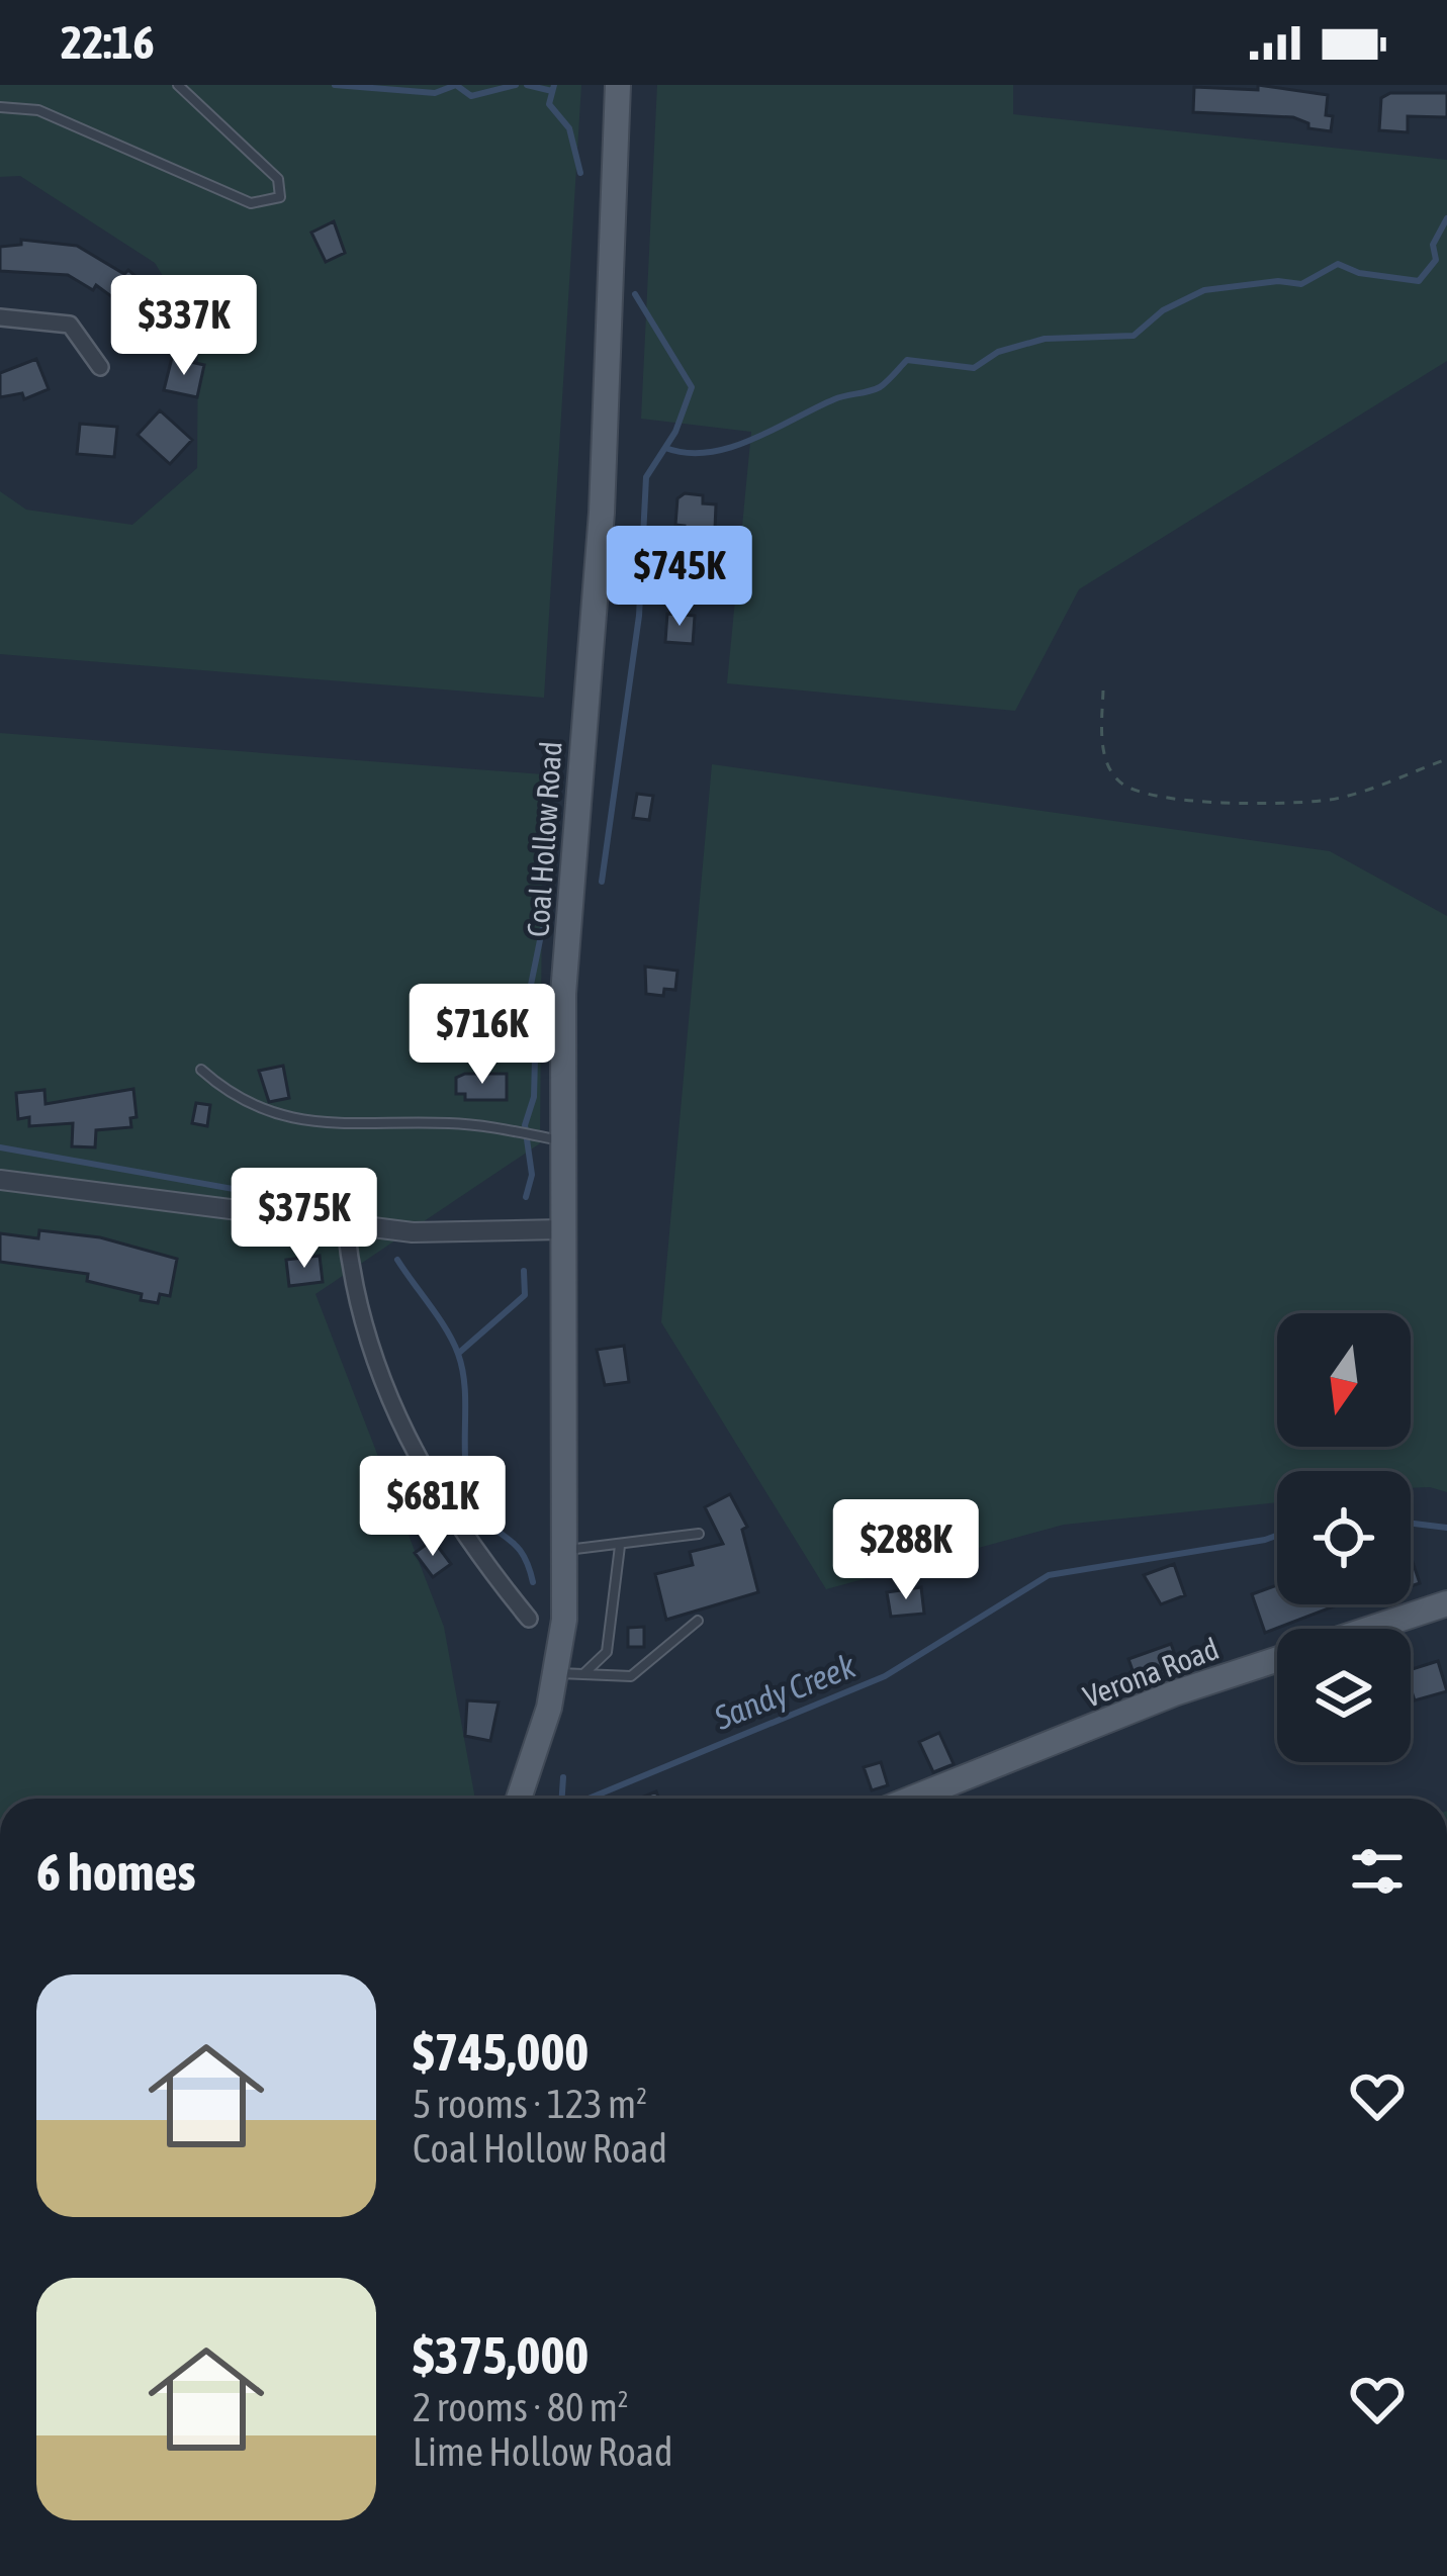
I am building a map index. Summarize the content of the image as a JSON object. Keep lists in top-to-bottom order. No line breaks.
{"streets":{"main road":["Coal Hollow Road","Verona Road"]},"water":["Sandy Creek"],"north":"bottom","page":{"status":"22:16","price":["$337K","$745K","$716K","$375K","$681K","$288K"],"heading":"6 homes","list":[{"name":"$745,000","note":"5 rooms · 123 m² · Coal Hollow Road"},{"name":"$375,000","note":"2 rooms · 80 m² · Lime Hollow Road"}]}}
